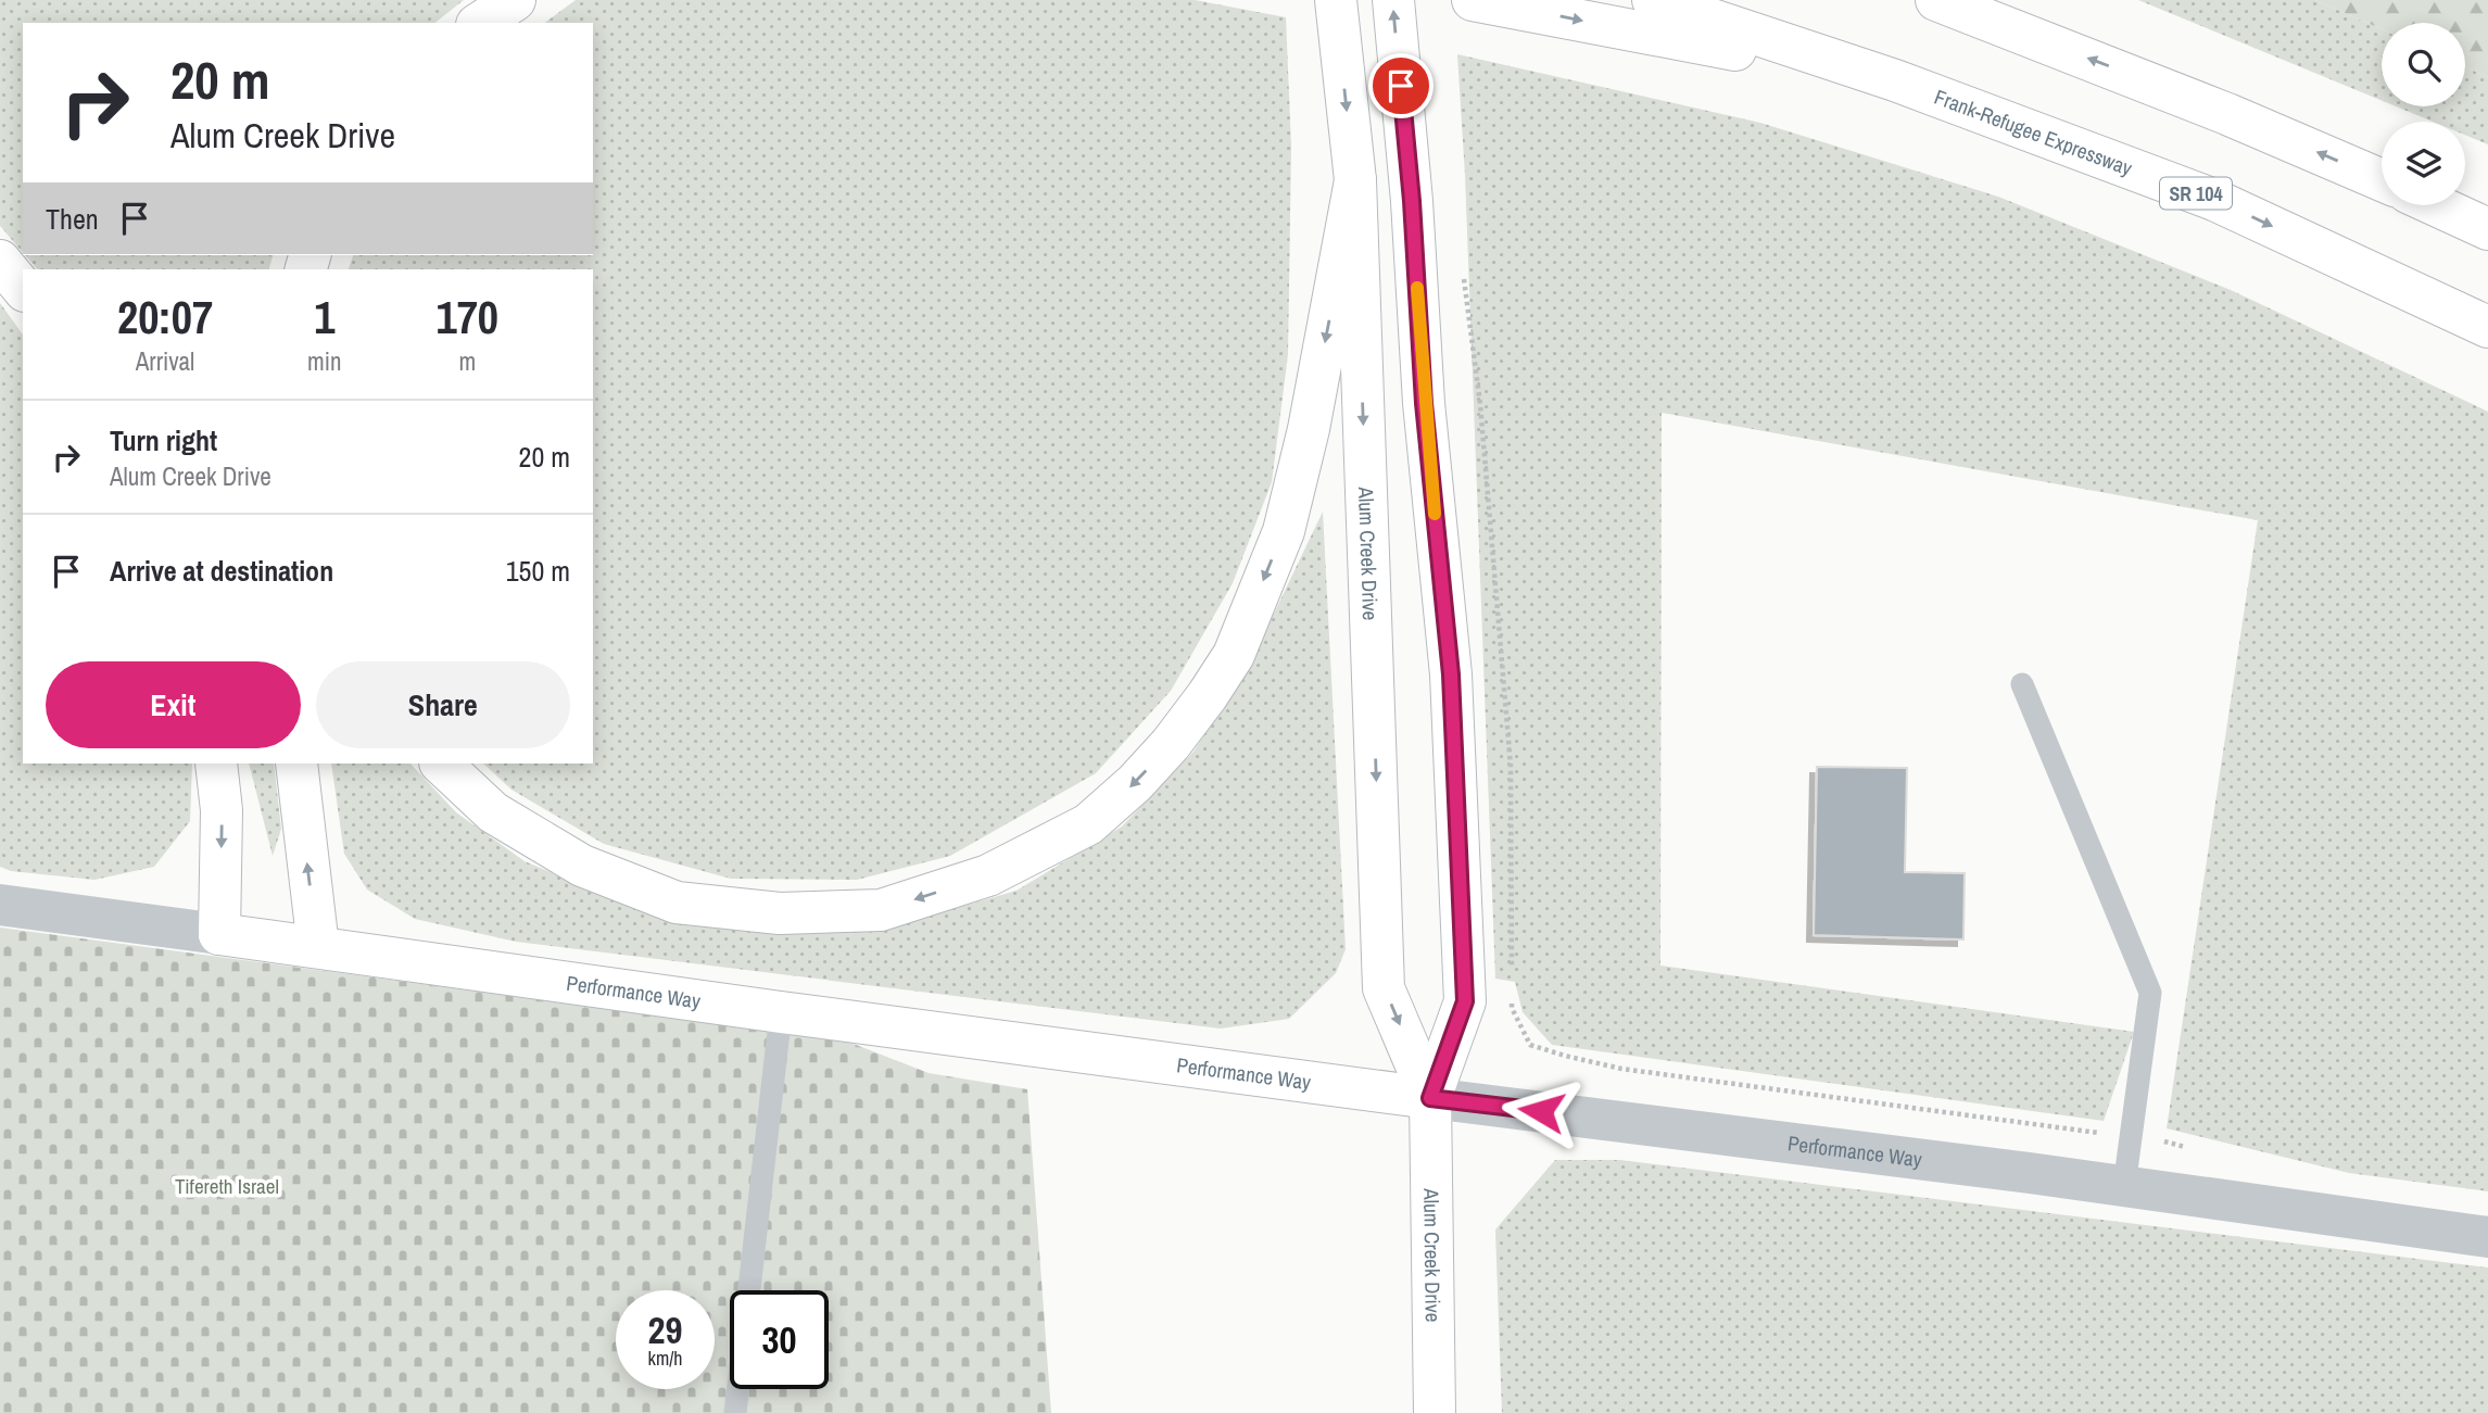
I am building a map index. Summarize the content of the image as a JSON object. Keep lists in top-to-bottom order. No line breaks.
{"streets":{"main road":["Frank-Refugee Expressway","SR 104","Alum Creek Drive","Performance Way"]},"crossings":[["Alum Creek Drive","Performance Way"]],"parks":["Tifereth Israel"],"page":{"turn":["20 m","Alum Creek Drive"],"then":"Then","eta":["20:07","Arrival","1","min","170","m"],"list":[{"name":"Turn right","note":"Alum Creek Drive","value":"20 m"},{"name":"Arrive at destination","value":"150 m"}],"buttons":["Exit","Share"],"speed":"29 km/h","limit":"30"}}
